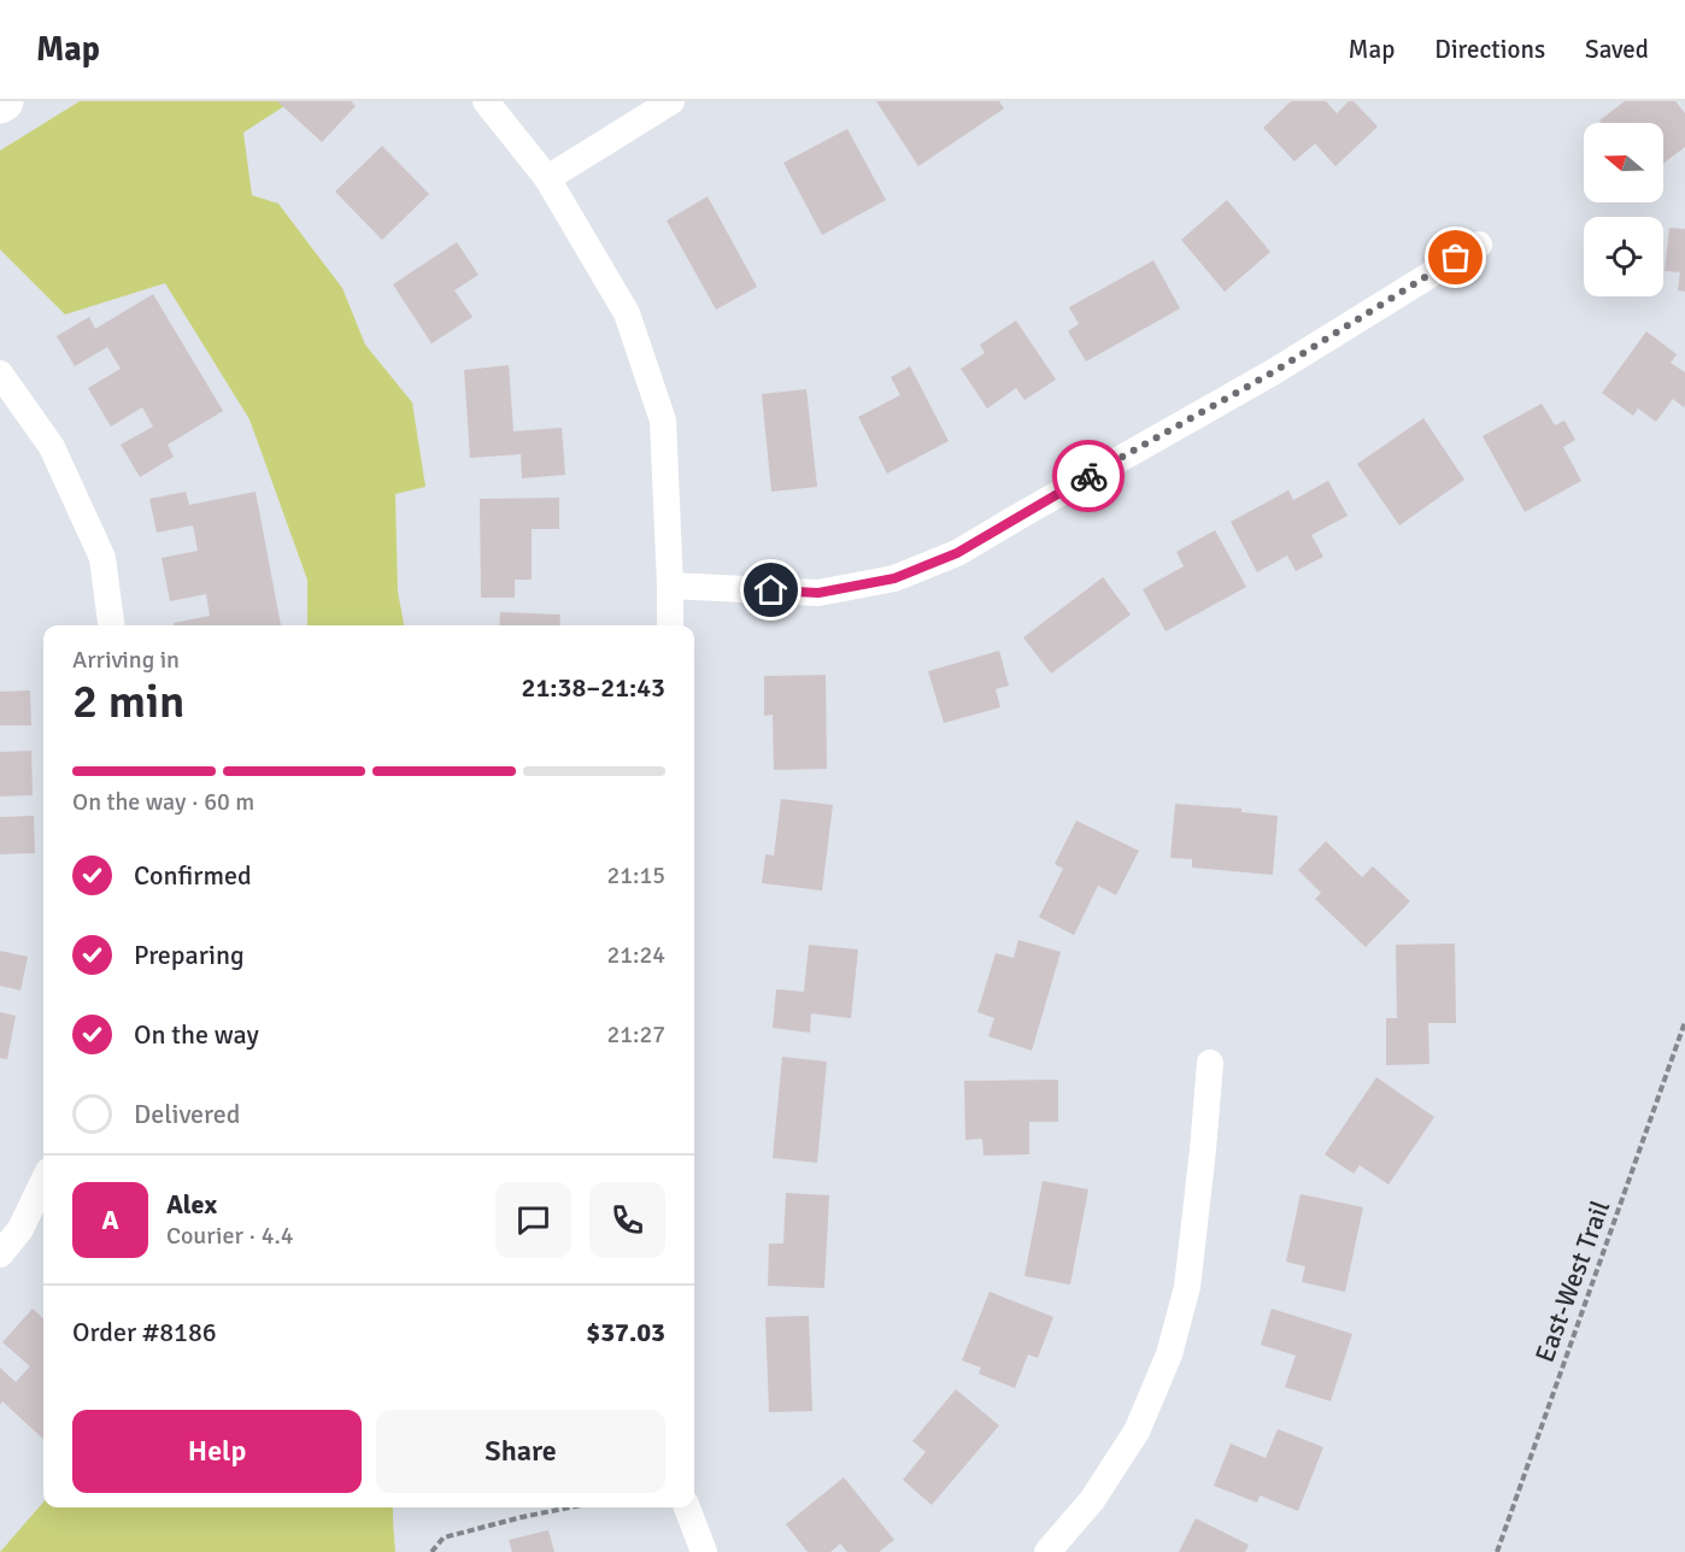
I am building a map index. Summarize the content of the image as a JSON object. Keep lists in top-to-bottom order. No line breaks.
{"streets":{"path":["East-West Trail"]},"north":"left","page":{"header":"Map","nav":["Map","Directions","Saved"],"heading":["2 min","Arriving in","21:38–21:43"],"panel":["Alex","Courier · 4.4","Order #8186","$37.03"],"bar":"On the way · 60 m","list":[["Confirmed","21:15"],["Preparing","21:24"],["On the way","21:27"],"Delivered"],"round":"A","buttons":["Help","Share"]}}
